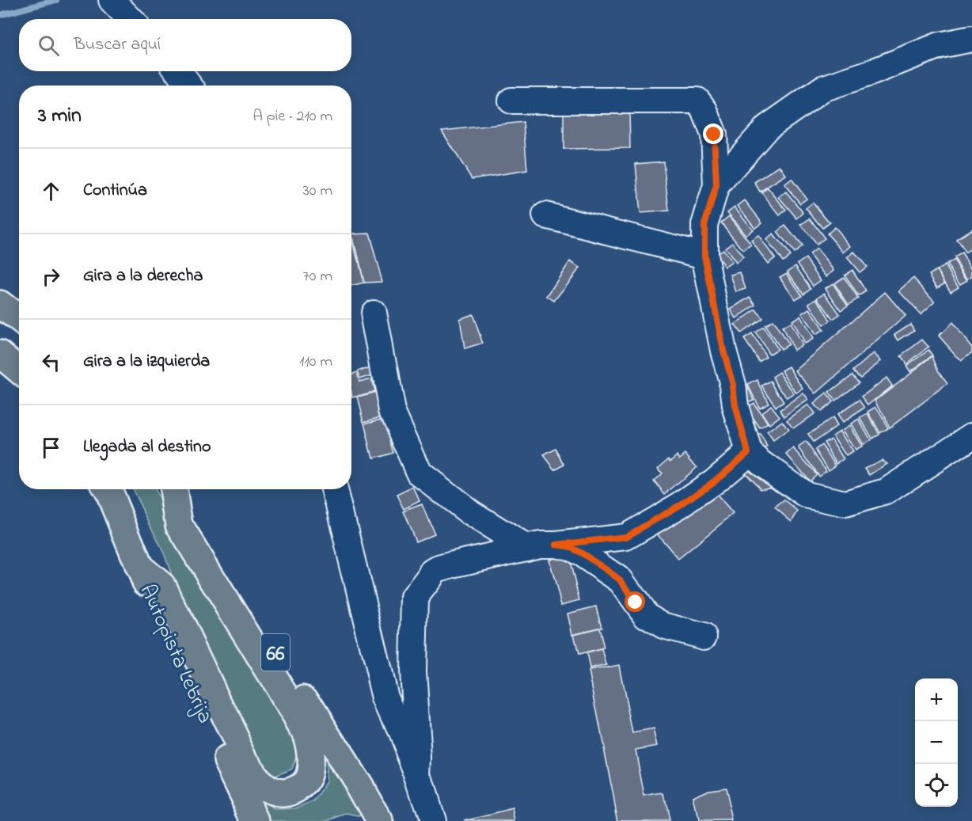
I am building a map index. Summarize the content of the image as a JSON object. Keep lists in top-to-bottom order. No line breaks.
{"streets":{"highway":["66","Autopista Lebrija"]},"page":{"search":"Buscar aquí","heading":["3 min","A pie · 210 m"],"list":[["Continúa","30 m"],["Gira a la derecha","70 m"],["Gira a la izquierda","110 m"],"Llegada al destino"],"map_buttons":["+","−"]}}
